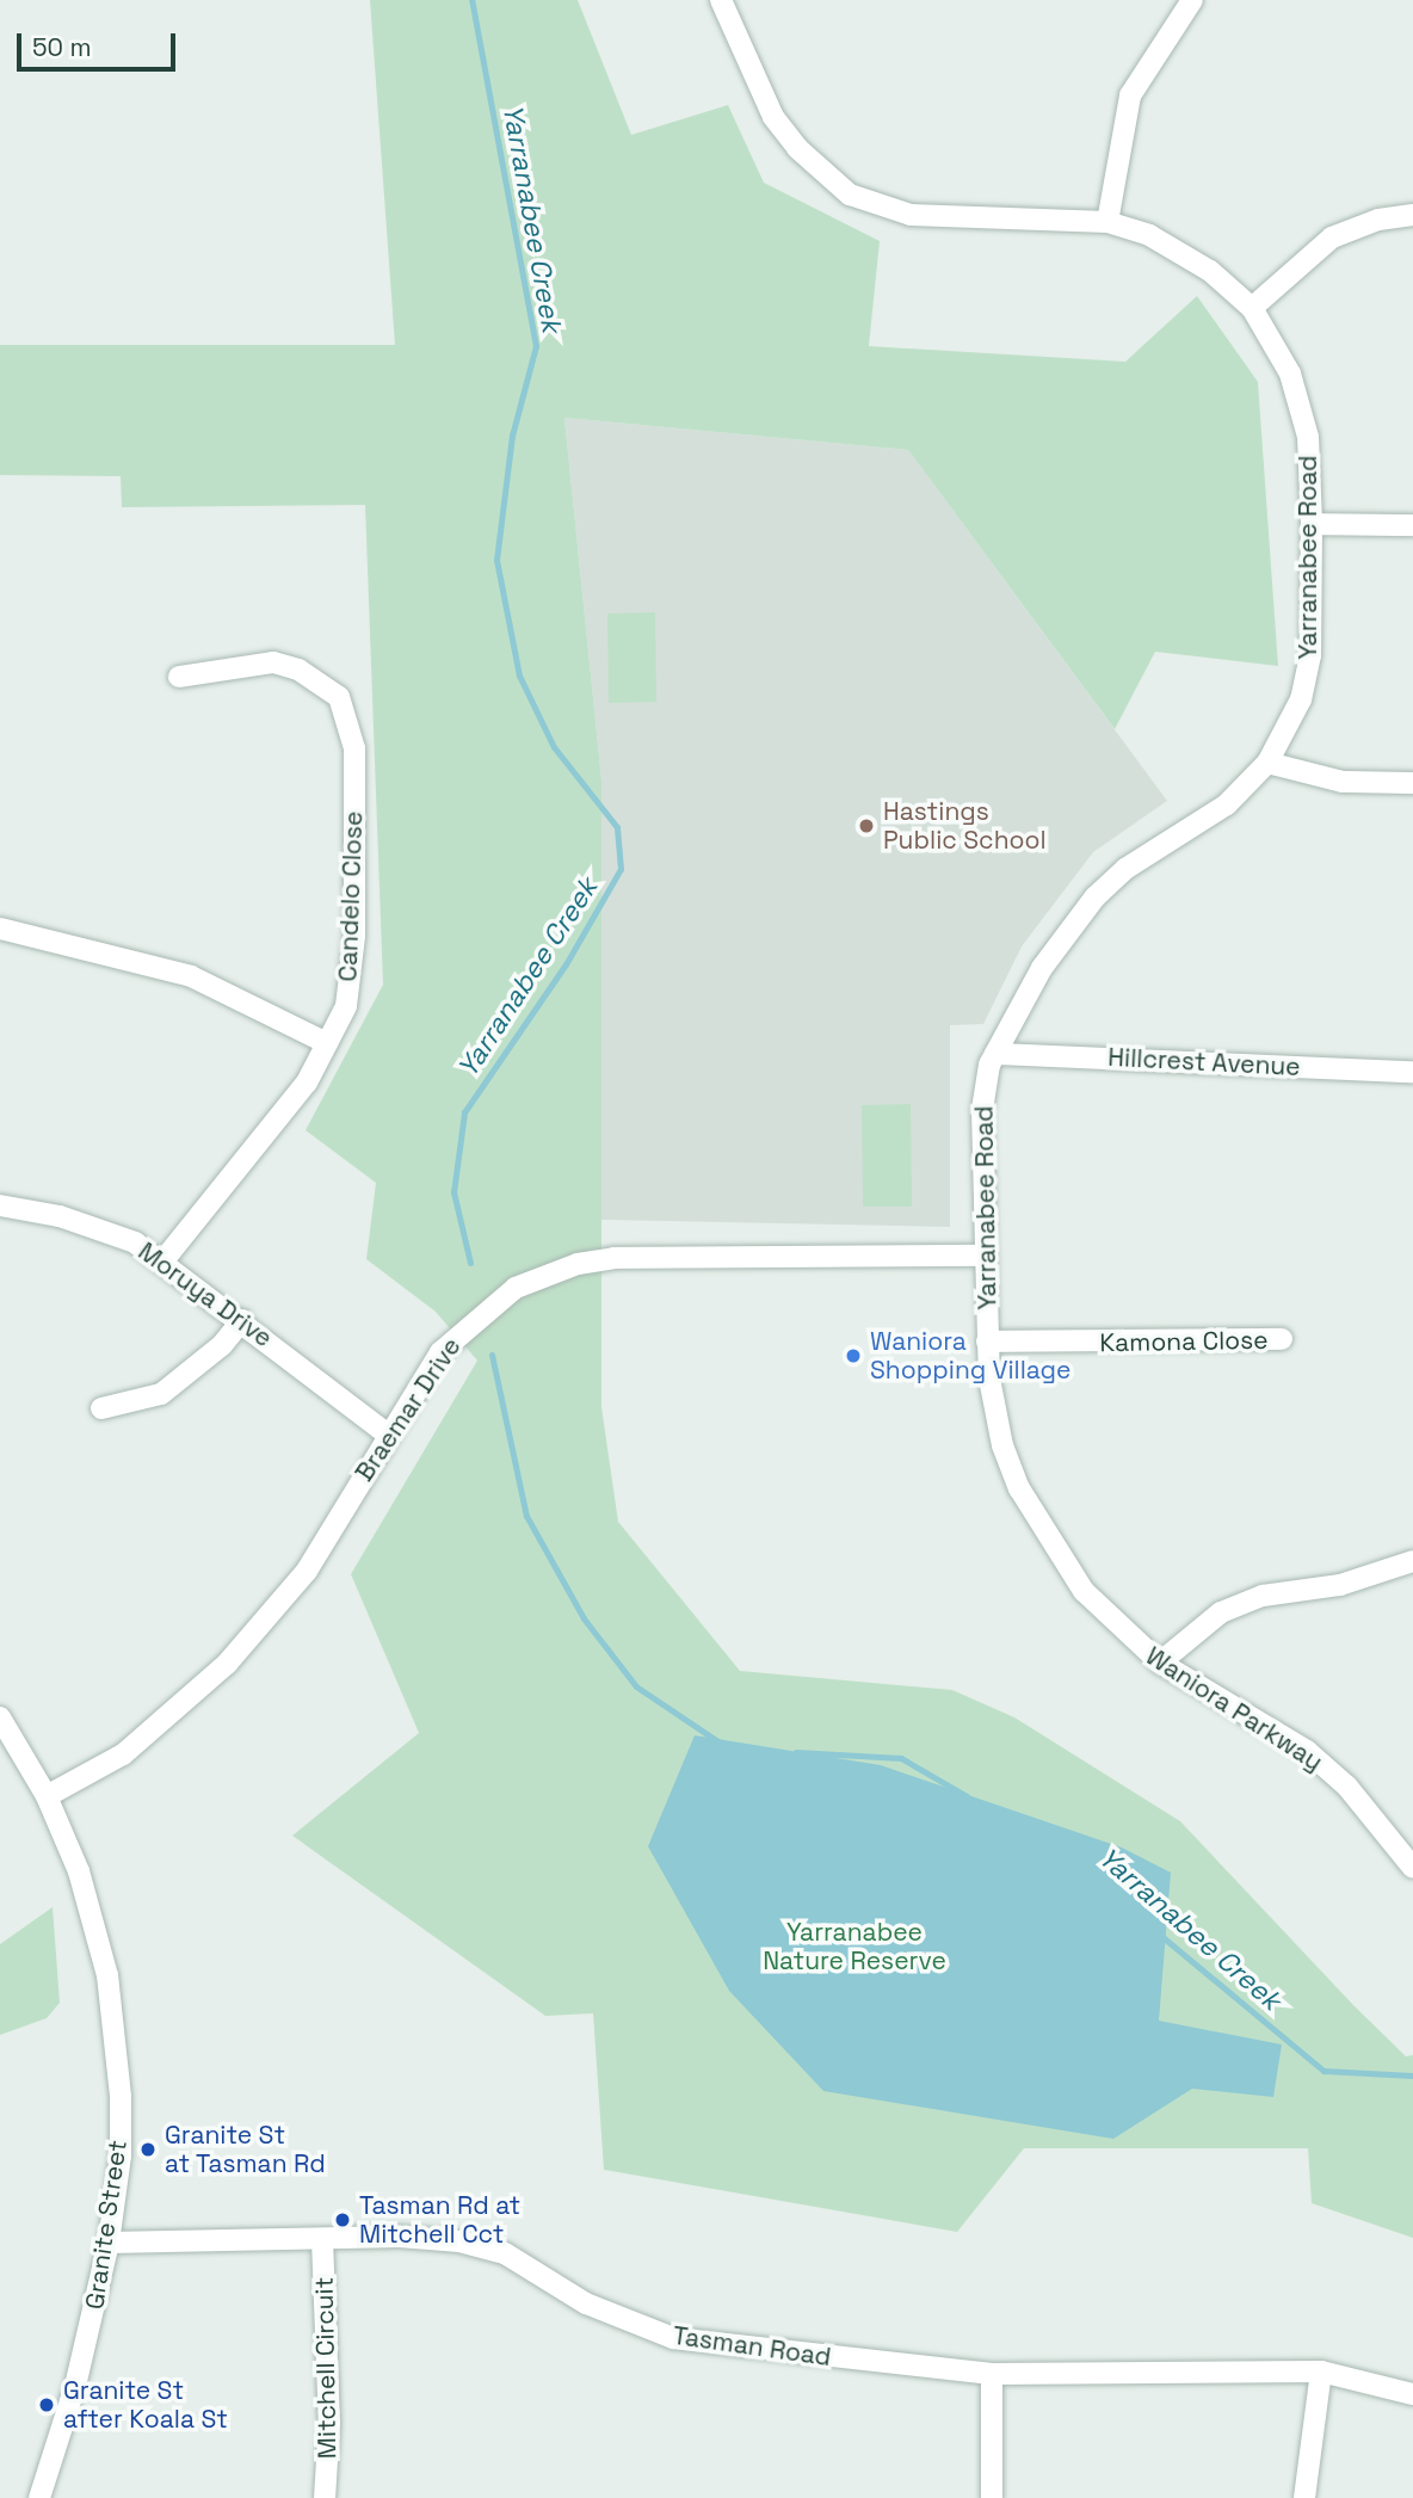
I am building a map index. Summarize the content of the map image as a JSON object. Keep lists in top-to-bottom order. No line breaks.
{"streets":{"street":["Yarranabee Road","Candelo Close","Hillcrest Avenue","Moruya Drive","Kamona Close","Braemar Drive","Waniora Parkway","Granite Street","Tasman Road","Mitchell Circuit"]},"crossings":[["Yarranabee Road","Hillcrest Avenue"],["Yarranabee Road","Kamona Close"],["Yarranabee Road","Braemar Drive"],["Yarranabee Road","Waniora Parkway"],["Candelo Close","Moruya Drive"],["Moruya Drive","Braemar Drive"],["Braemar Drive","Granite Street"],["Granite Street","Tasman Road"],["Tasman Road","Mitchell Circuit"]],"water":["Yarranabee Creek"],"parks":["Yarranabee Nature Reserve"],"places":["Hastings Public School","Waniora Shopping Village","Granite St at Tasman Rd","Tasman Rd at Mitchell Cct","Granite St after Koala St"],"scale_bar":"50 m"}
